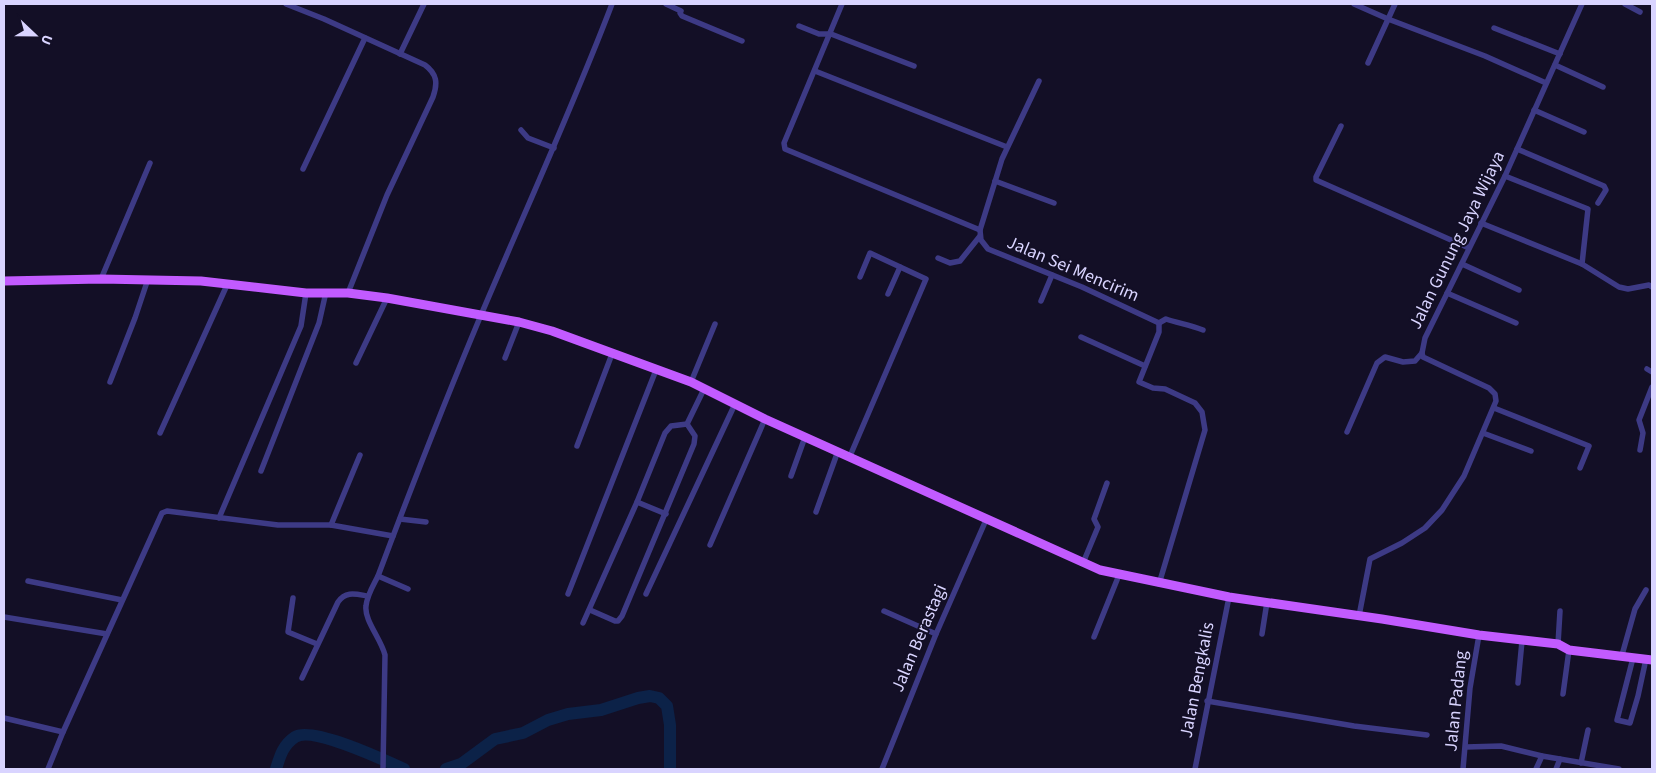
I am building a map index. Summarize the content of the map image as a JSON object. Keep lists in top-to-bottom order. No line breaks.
{"streets":{"street":["Jalan Gunung Jaya Wijaya","Jalan Sei Mencirim","Jalan Berastagi","Jalan Bengkalis","Jalan Padang"]},"north":"right"}
